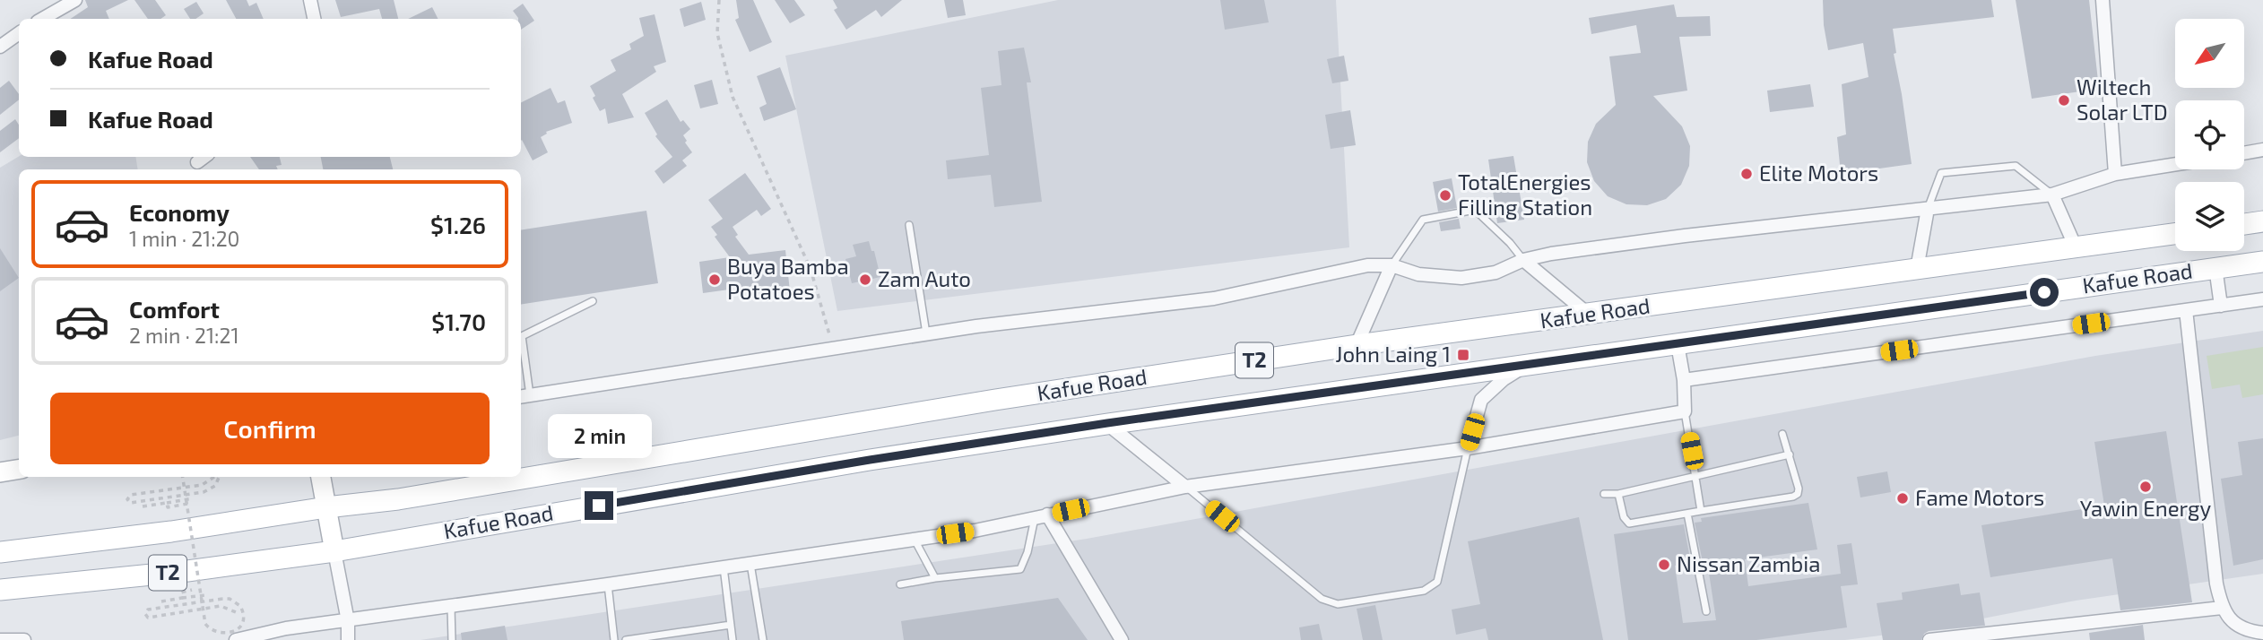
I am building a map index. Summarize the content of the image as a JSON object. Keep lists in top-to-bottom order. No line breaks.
{"streets":{"main road":["Kafue Road","T2"]},"places":{"other":["Wiltech Solar LTD","Elite Motors","TotalEnergies Filling Station","Buya Bamba Potatoes","Zam Auto","Yawin Energy","Fame Motors","Nissan Zambia"],"transit":["John Laing 1"]},"north":"bottom left","page":{"banner":["Kafue Road","Kafue Road"],"list":[{"name":"Economy","note":"1 min · 21:20","value":"$1.26"},{"name":"Comfort","note":"2 min · 21:21","value":"$1.70"}],"buttons":"Confirm","bubble":"2 min"}}
